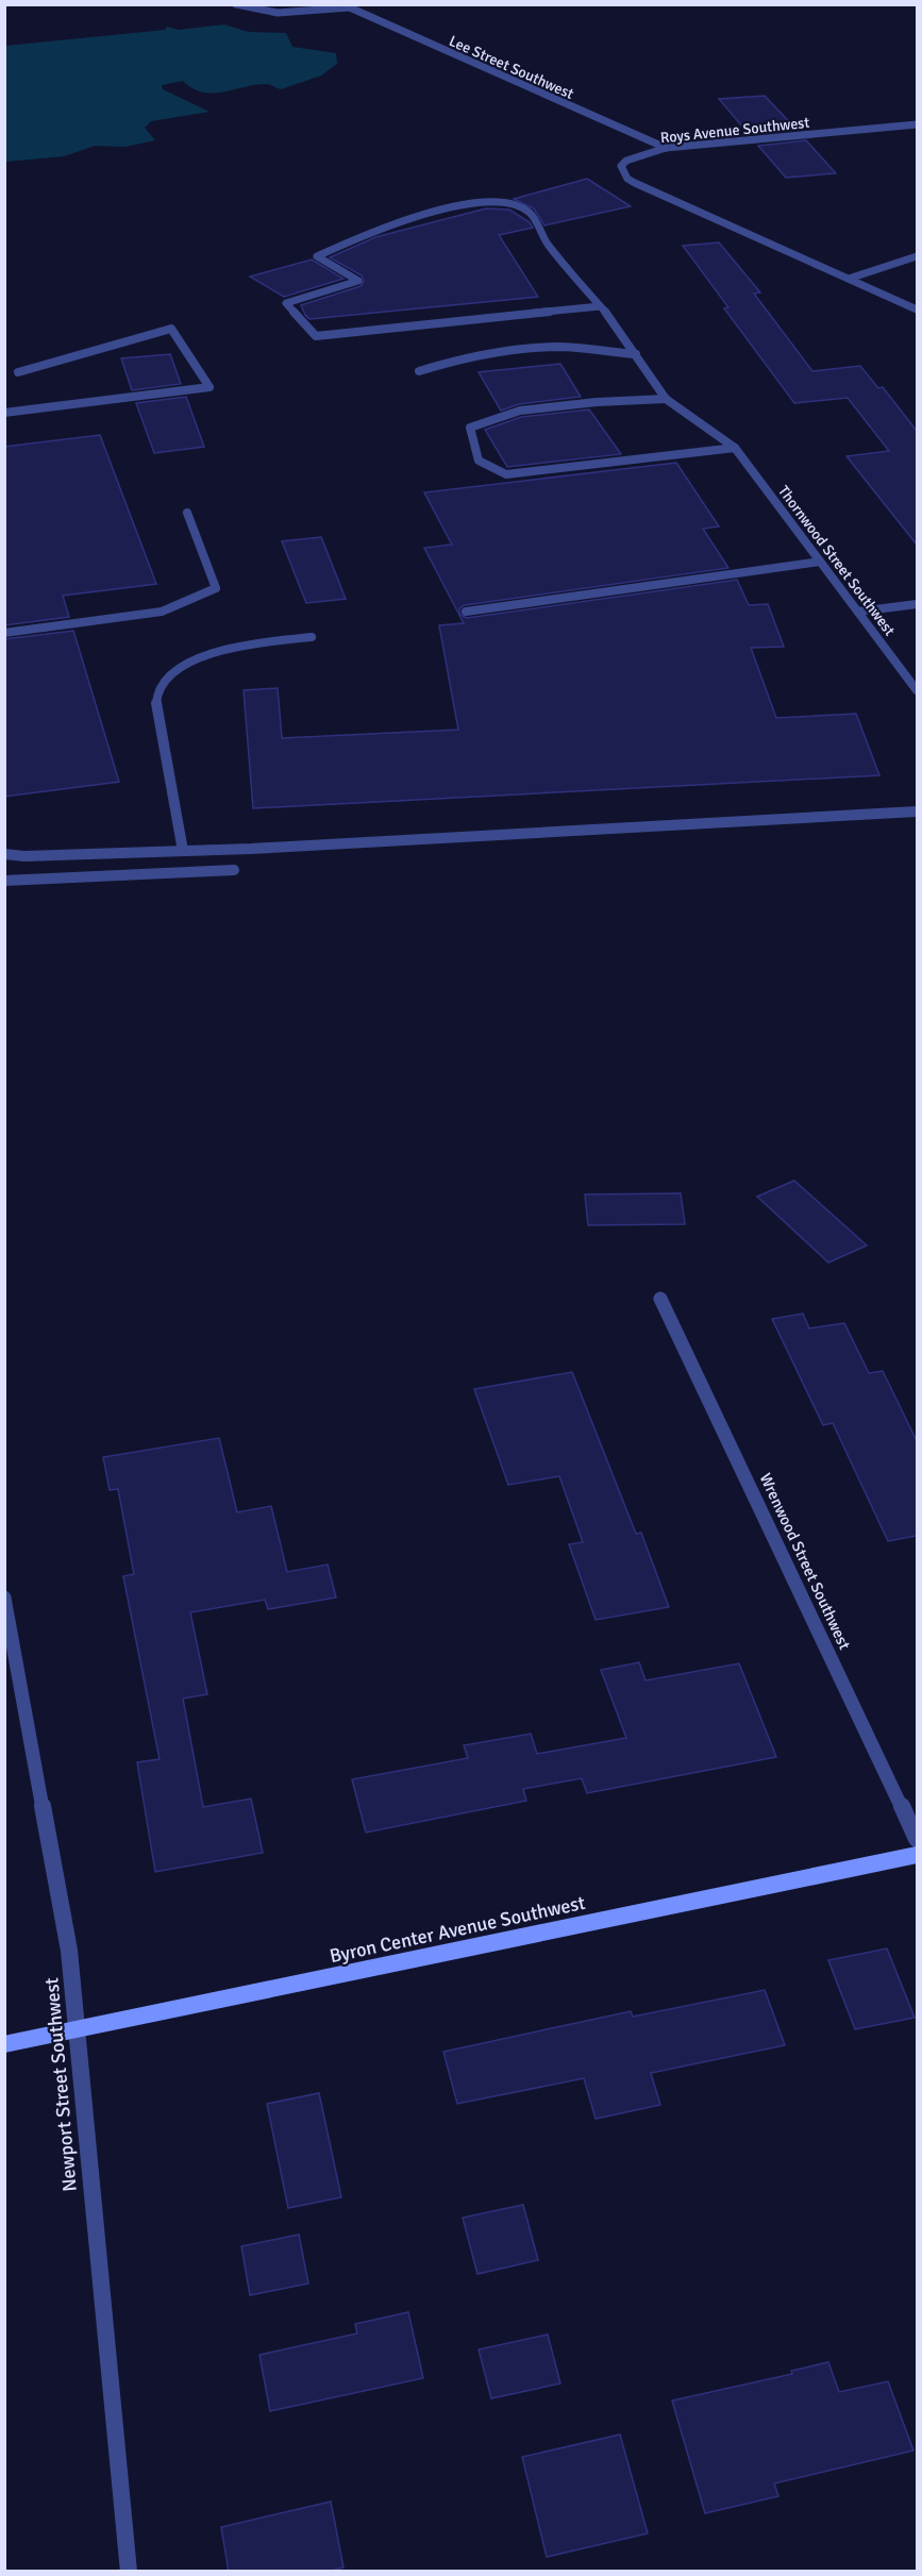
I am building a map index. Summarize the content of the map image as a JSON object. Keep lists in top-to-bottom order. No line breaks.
{"streets":{"main road":["Byron Center Avenue Southwest"],"street":["Lee Street Southwest","Roys Avenue Southwest","Thornwood Street Southwest","Wrenwood Street Southwest","Newport Street Southwest"]},"crossings":[["Lee Street Southwest","Roys Avenue Southwest"],["Byron Center Avenue Southwest","Newport Street Southwest"]]}
